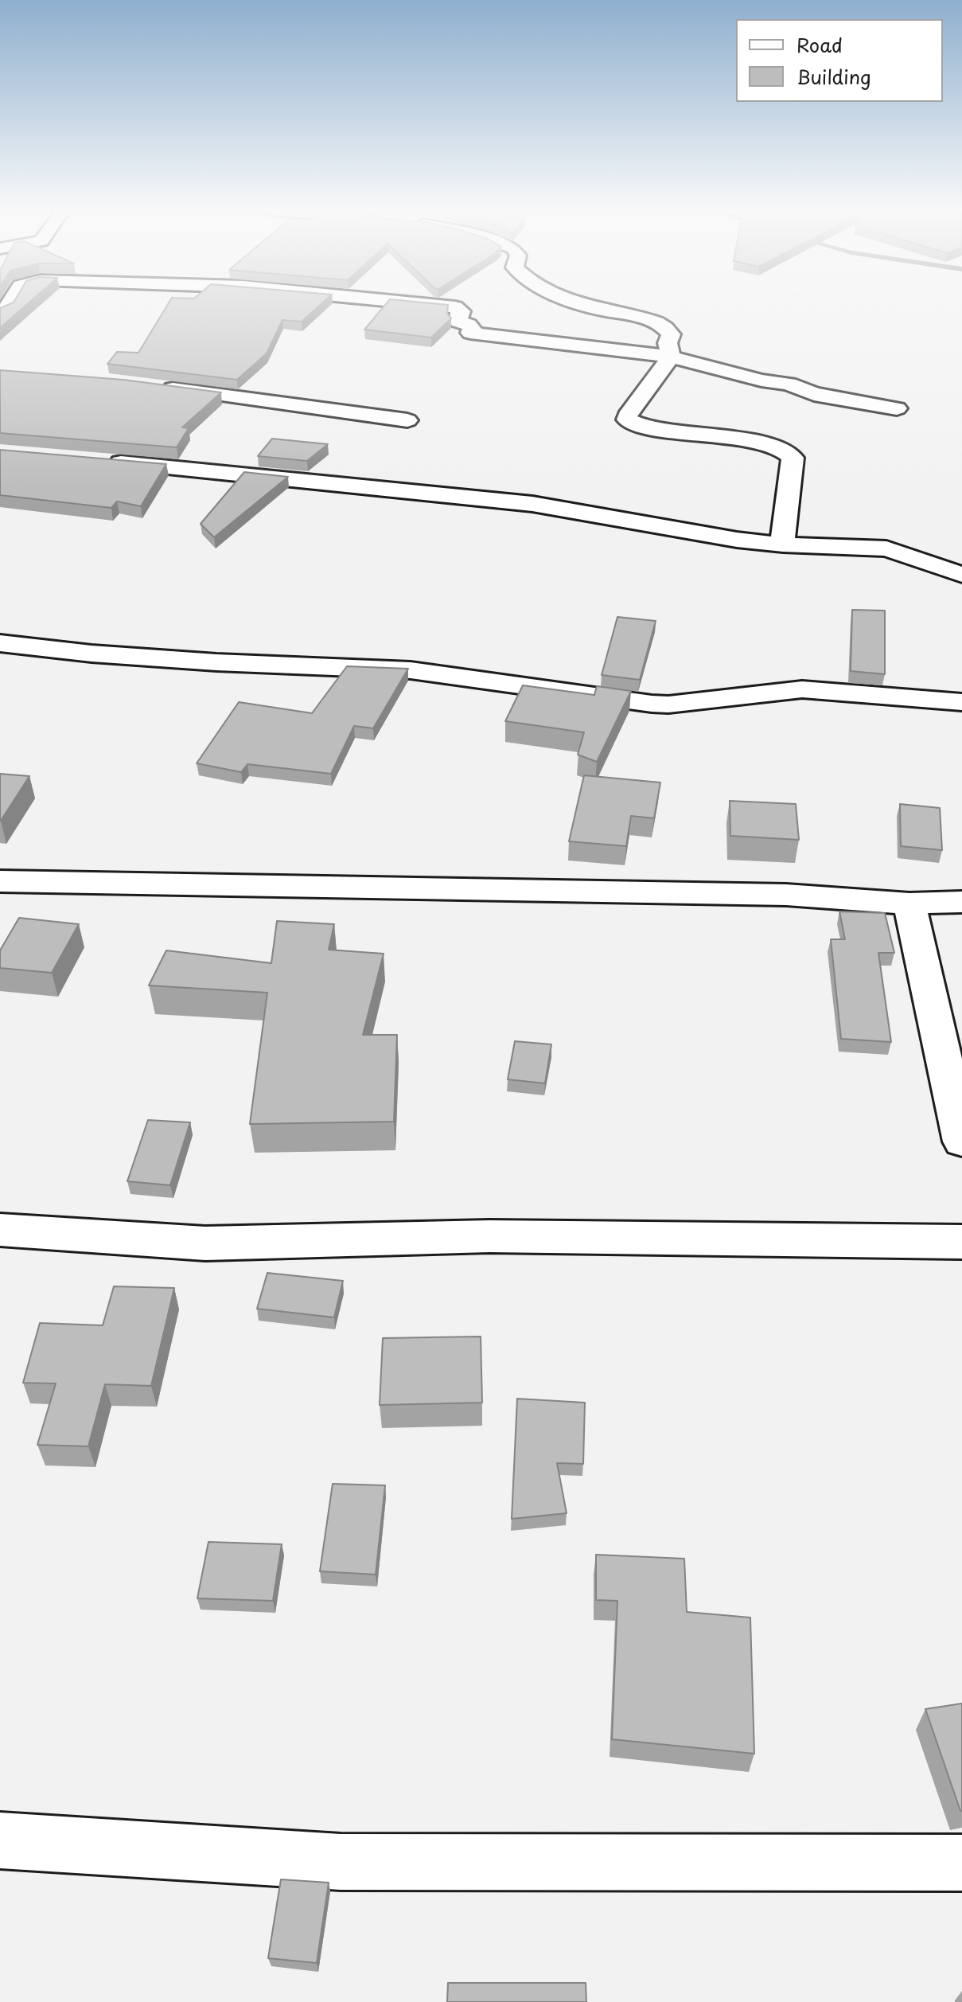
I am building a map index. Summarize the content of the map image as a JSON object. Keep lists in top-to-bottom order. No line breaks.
{"legend":["Road","Building"]}
